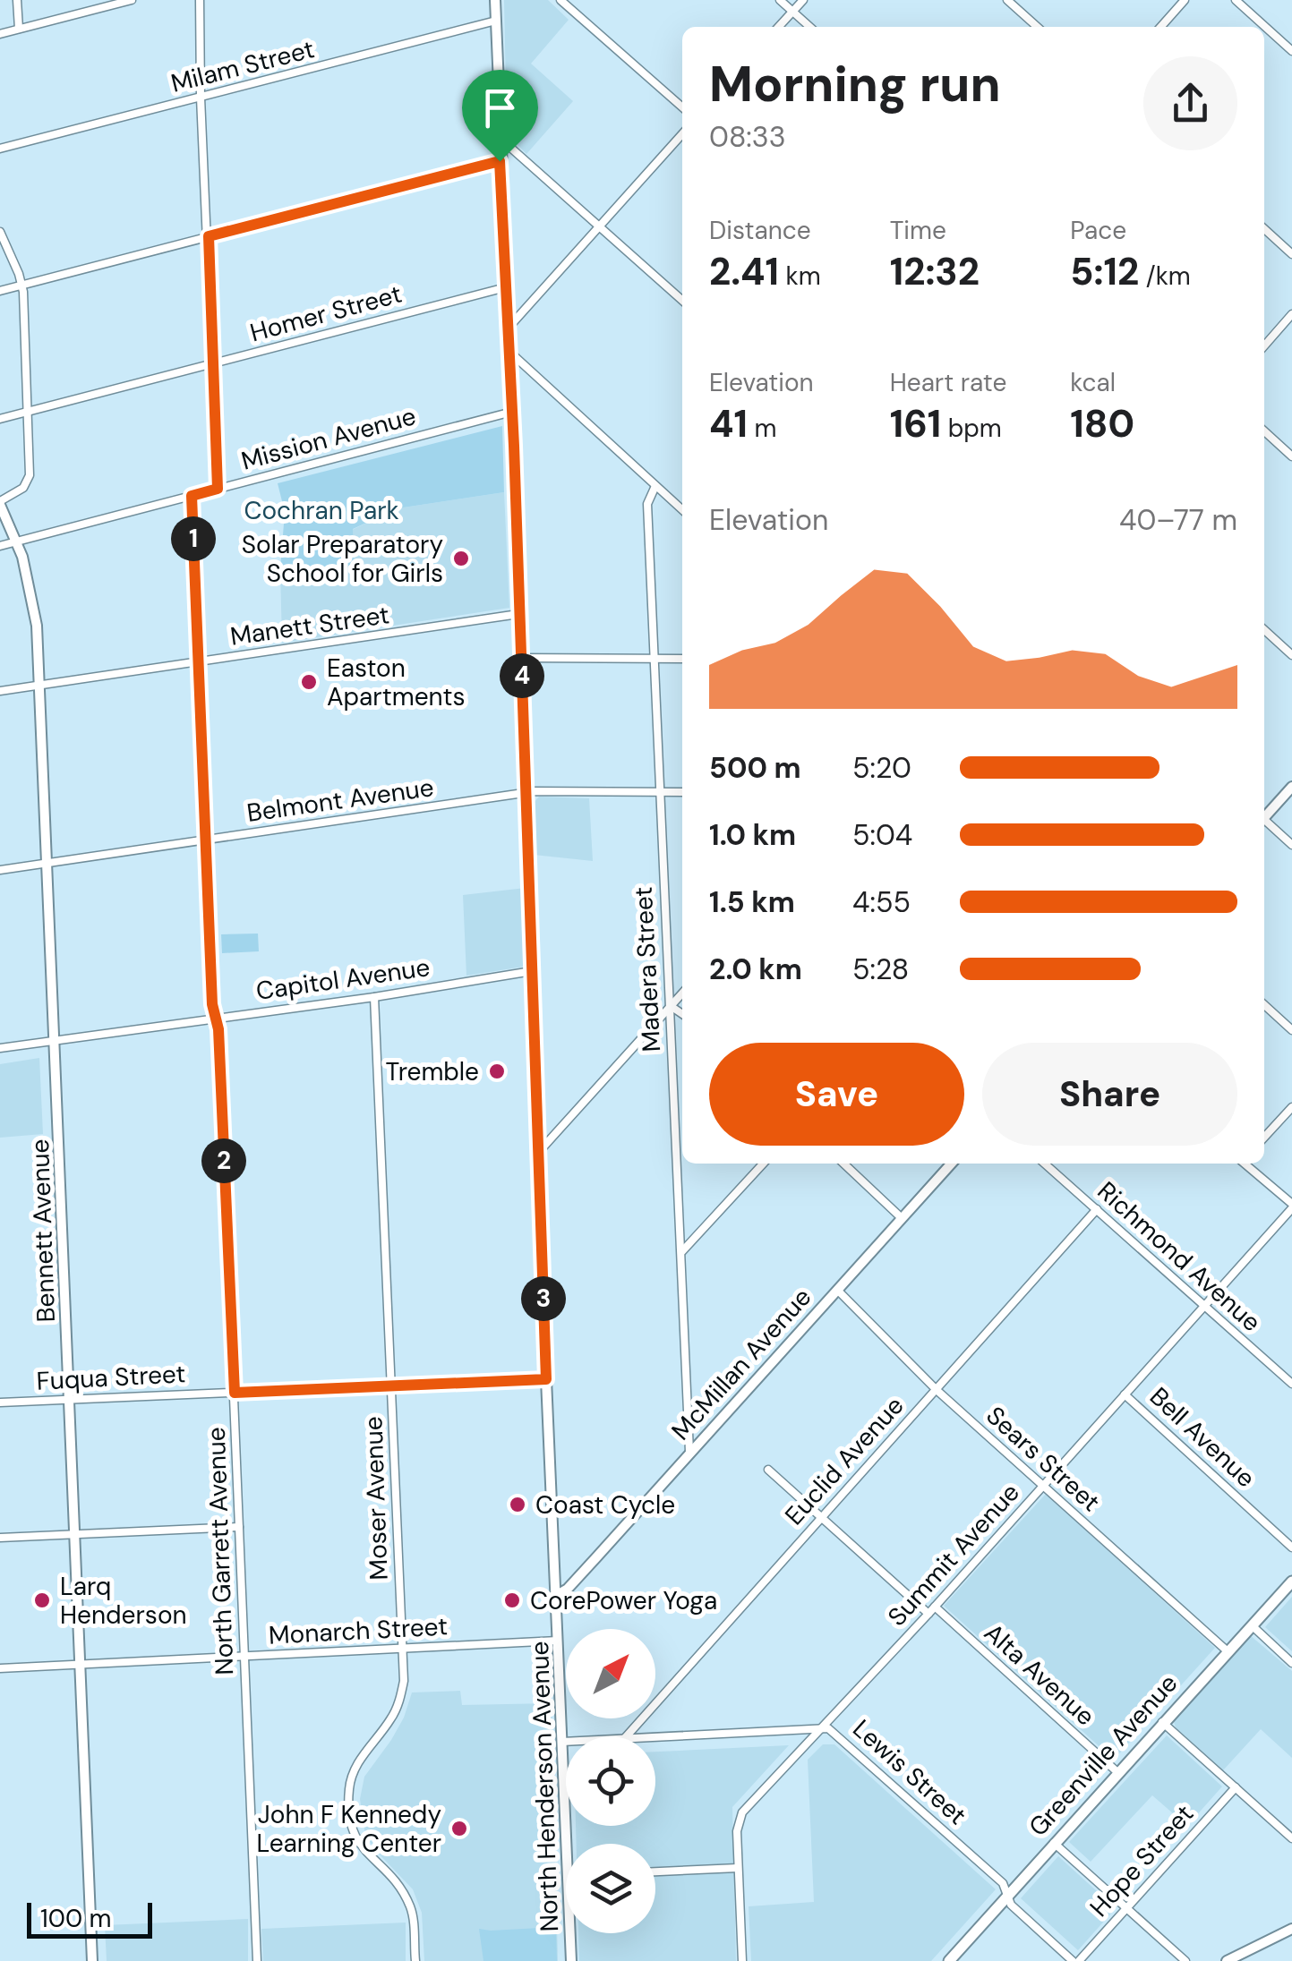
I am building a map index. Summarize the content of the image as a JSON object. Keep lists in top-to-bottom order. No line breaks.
{"streets":{"main road":["Greenville Avenue"],"street":["Milam Street","Homer Street","Mission Avenue","Manett Street","Belmont Avenue","Madera Street","Capitol Avenue","Bennett Avenue","Richmond Avenue","McMillan Avenue","Fuqua Street","Bell Avenue","Sears Street","Euclid Avenue","Moser Avenue","North Garrett Avenue","Summit Avenue","Monarch Street","Alta Avenue","Lewis Street","North Henderson Avenue","Hope Street"]},"crossings":[["Milam Street","North Henderson Avenue"],["Homer Street","North Henderson Avenue"],["Mission Avenue","Bennett Avenue"],["Mission Avenue","North Garrett Avenue"],["Mission Avenue","North Henderson Avenue"],["Manett Street","Bennett Avenue"],["Manett Street","North Garrett Avenue"],["Manett Street","North Henderson Avenue"],["Belmont Avenue","Madera Street"],["Belmont Avenue","Bennett Avenue"],["Belmont Avenue","North Garrett Avenue"],["Belmont Avenue","North Henderson Avenue"],["Madera Street","McMillan Avenue"],["Capitol Avenue","Bennett Avenue"],["Capitol Avenue","Moser Avenue"],["Capitol Avenue","North Garrett Avenue"],["Capitol Avenue","North Henderson Avenue"],["Bennett Avenue","Fuqua Street"],["Bennett Avenue","Monarch Street"],["Richmond Avenue","Euclid Avenue"],["Richmond Avenue","Summit Avenue"],["McMillan Avenue","Sears Street"],["McMillan Avenue","North Henderson Avenue"],["Fuqua Street","Moser Avenue"],["Fuqua Street","North Garrett Avenue"],["Fuqua Street","North Henderson Avenue"],["Bell Avenue","Summit Avenue"],["Sears Street","Euclid Avenue"],["Sears Street","Summit Avenue"],["Sears Street","Greenville Avenue"],["Moser Avenue","Monarch Street"],["North Garrett Avenue","Monarch Street"],["Summit Avenue","Alta Avenue"],["Summit Avenue","Lewis Street"],["Monarch Street","North Henderson Avenue"],["Alta Avenue","Greenville Avenue"],["Greenville Avenue","Lewis Street"],["Lewis Street","North Henderson Avenue"],["Lewis Street","Hope Street"]],"parks":["Cochran Park"],"places":["Solar Preparatory School for Girls","Easton Apartments","Tremble","Coast Cycle","Larq Henderson","CorePower Yoga","John F Kennedy Learning Center"],"scale_bar":"100 m","north":"top right","page":{"heading":["Morning run","08:33"],"stats":[["Distance","2.41 km"],["Time","12:32"],["Pace","5:12 /km"],["Elevation","41 m"],["Heart rate","161 bpm"],["kcal","180"]],"chart":["Elevation","40–77 m"],"pins":["1","4","2","3"],"list":[{"name":"500 m","note":"5:20"},{"name":"1.0 km","note":"5:04"},{"name":"1.5 km","note":"4:55"},{"name":"2.0 km","note":"5:28"}],"buttons":["Save","Share"],"scale":"100 m"}}
